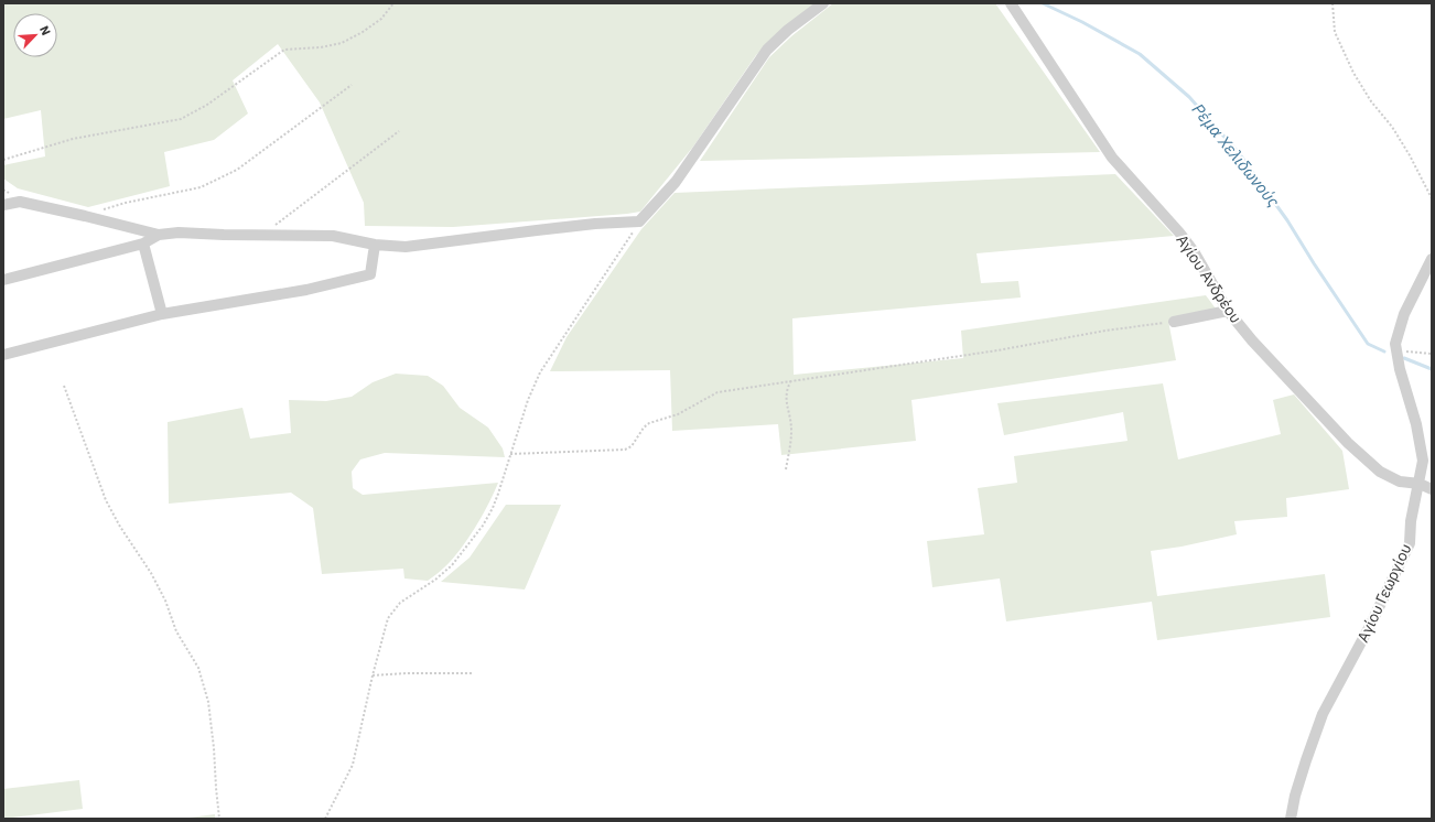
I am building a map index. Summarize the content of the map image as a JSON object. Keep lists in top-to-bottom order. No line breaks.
{"streets":{"street":["Αγίου Ανδρέου","Αγίου Γεωργίου"]},"crossings":[["Αγίου Ανδρέου","Αγίου Γεωργίου"]],"water":["Ρέμα Χελιδωνούς"],"north":"top right"}
